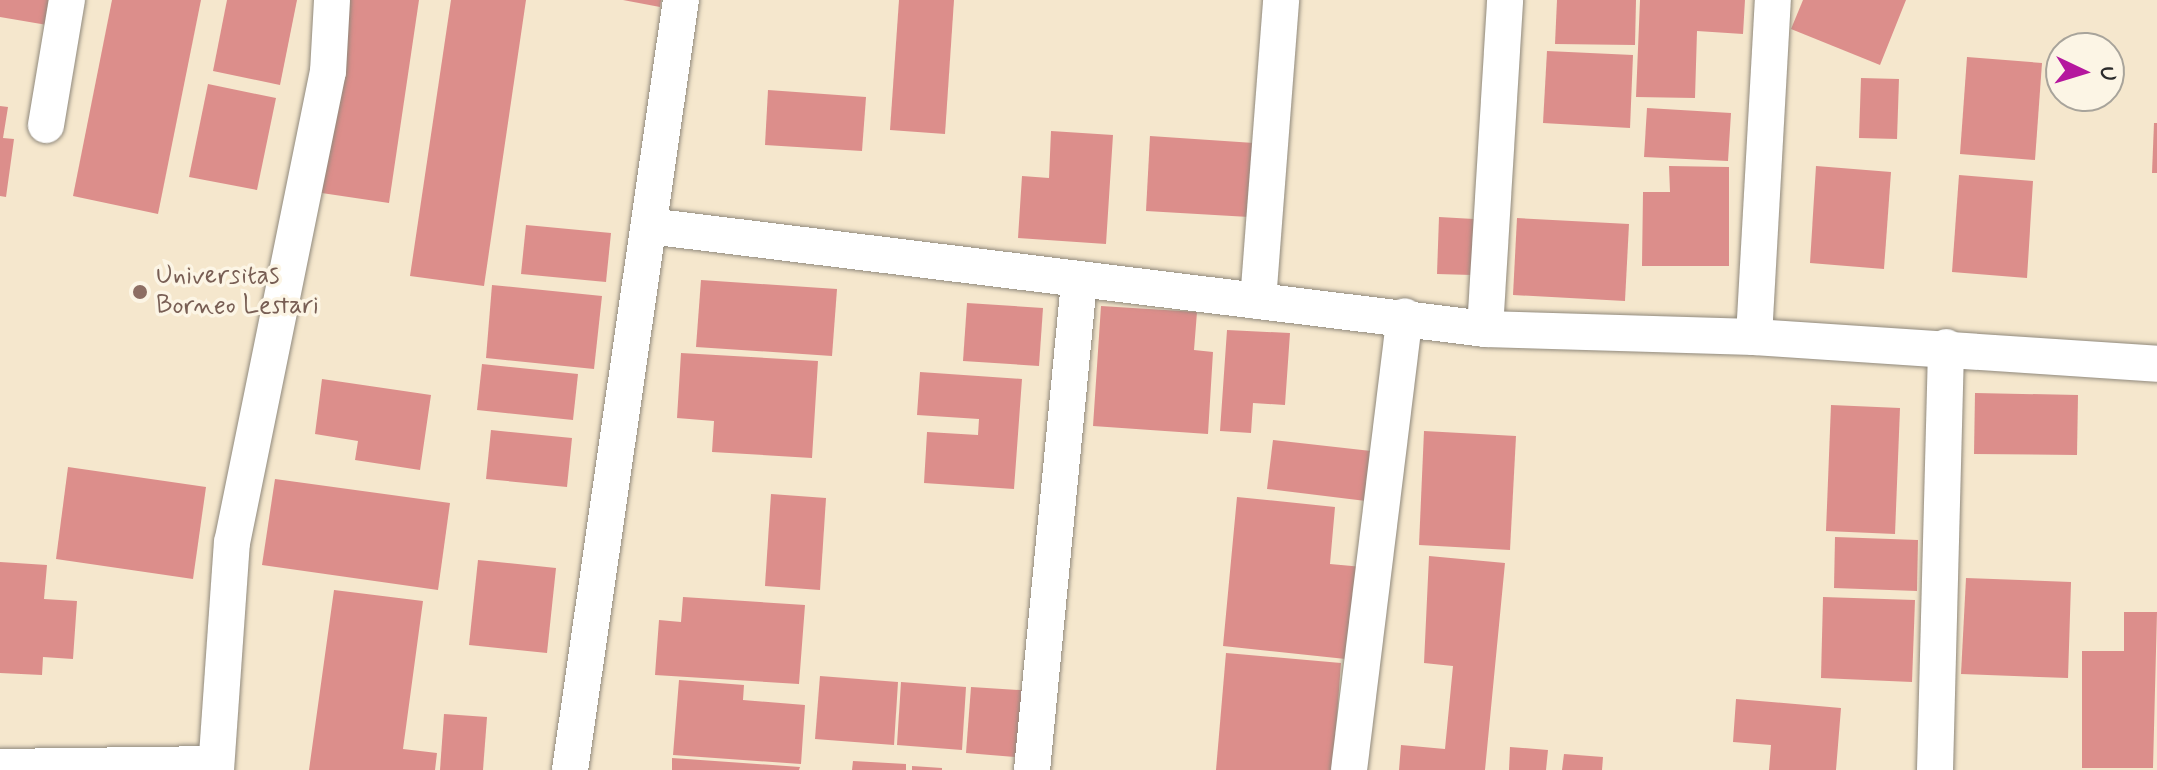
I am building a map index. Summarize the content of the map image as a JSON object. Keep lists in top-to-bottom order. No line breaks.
{"places":["Universitas Borneo Lestari"],"north":"right"}
